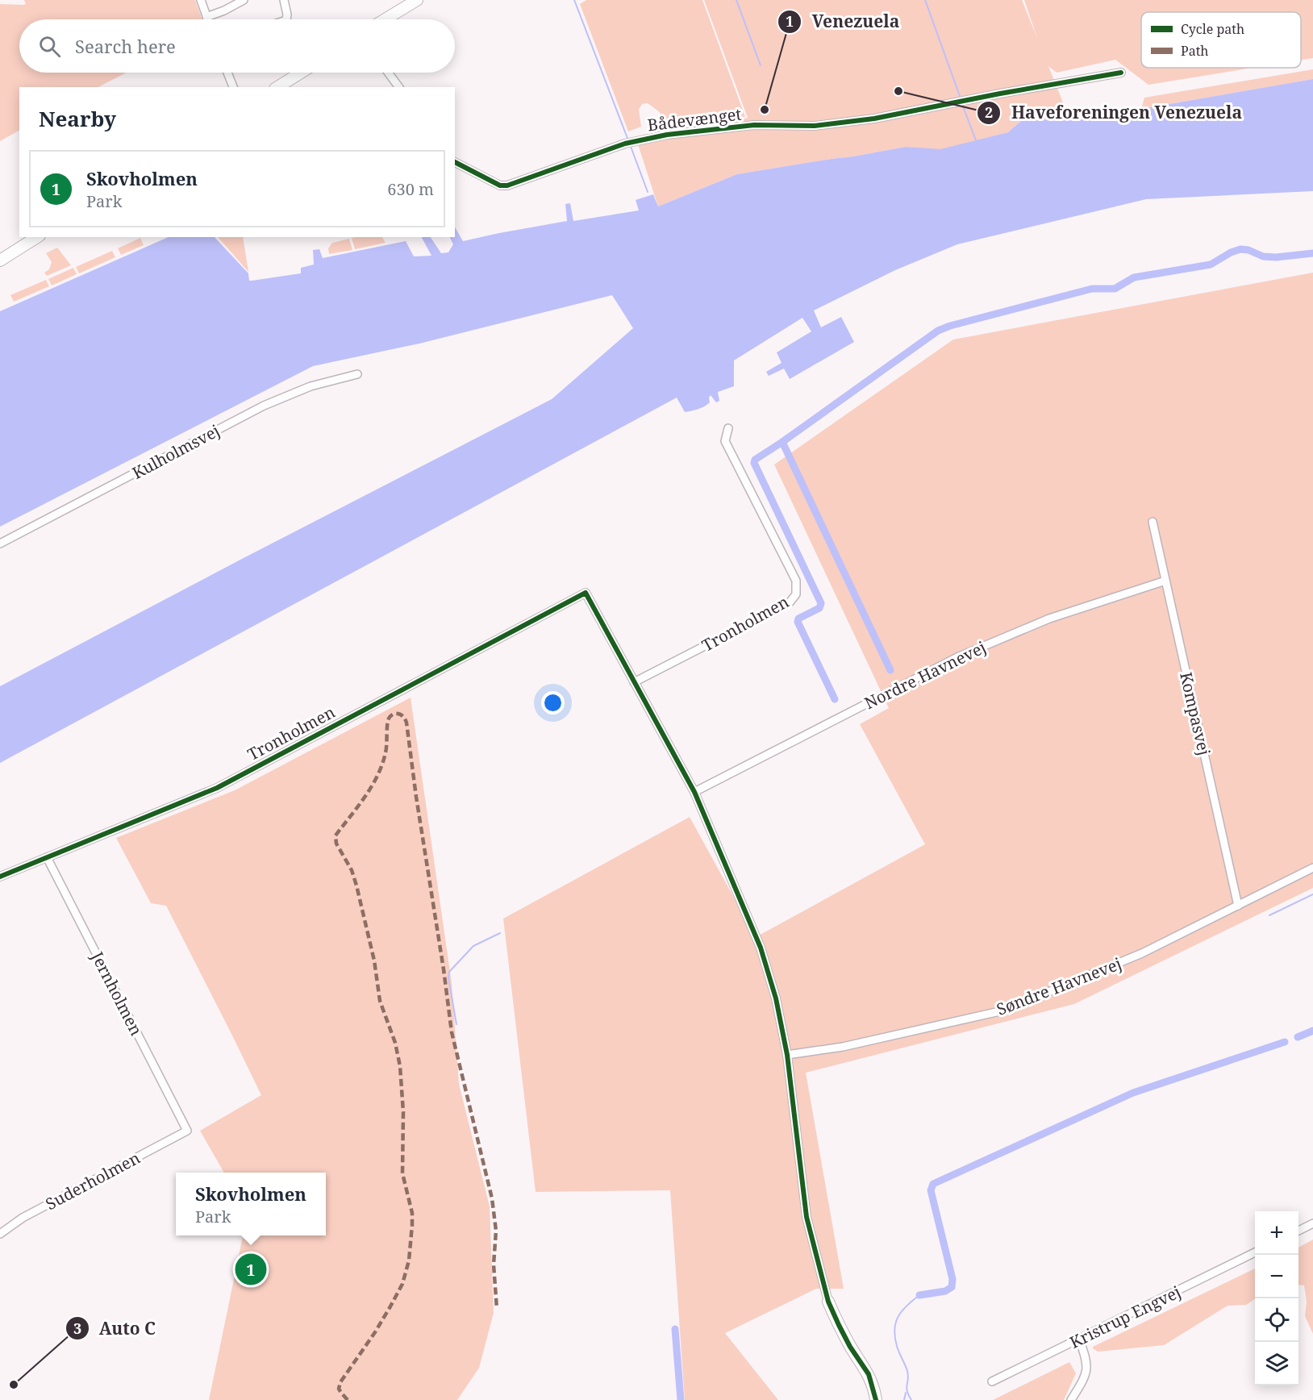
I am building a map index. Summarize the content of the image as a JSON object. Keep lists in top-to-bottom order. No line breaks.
{"streets":{"street":["Bådevænget","Kulholmsvej","Tronholmen","Nordre Havnevej","Kompasvej","Søndre Havnevej","Jernholmen","Suderholmen","Kristrup Engvej"]},"crossings":[["Tronholmen","Jernholmen"],["Nordre Havnevej","Kompasvej"],["Kompasvej","Søndre Havnevej"],["Jernholmen","Suderholmen"]],"places":["Haveforeningen Venezuela","Venezuela","Auto C"],"legend":["Cycle path","Path"],"page":{"search":"Search here","heading":"Nearby","list":[{"mark":"1","name":"Skovholmen","note":"Park","value":"630 m"}],"popup":["Skovholmen","Park"],"map_buttons":["+","−"],"pins":"1"}}
